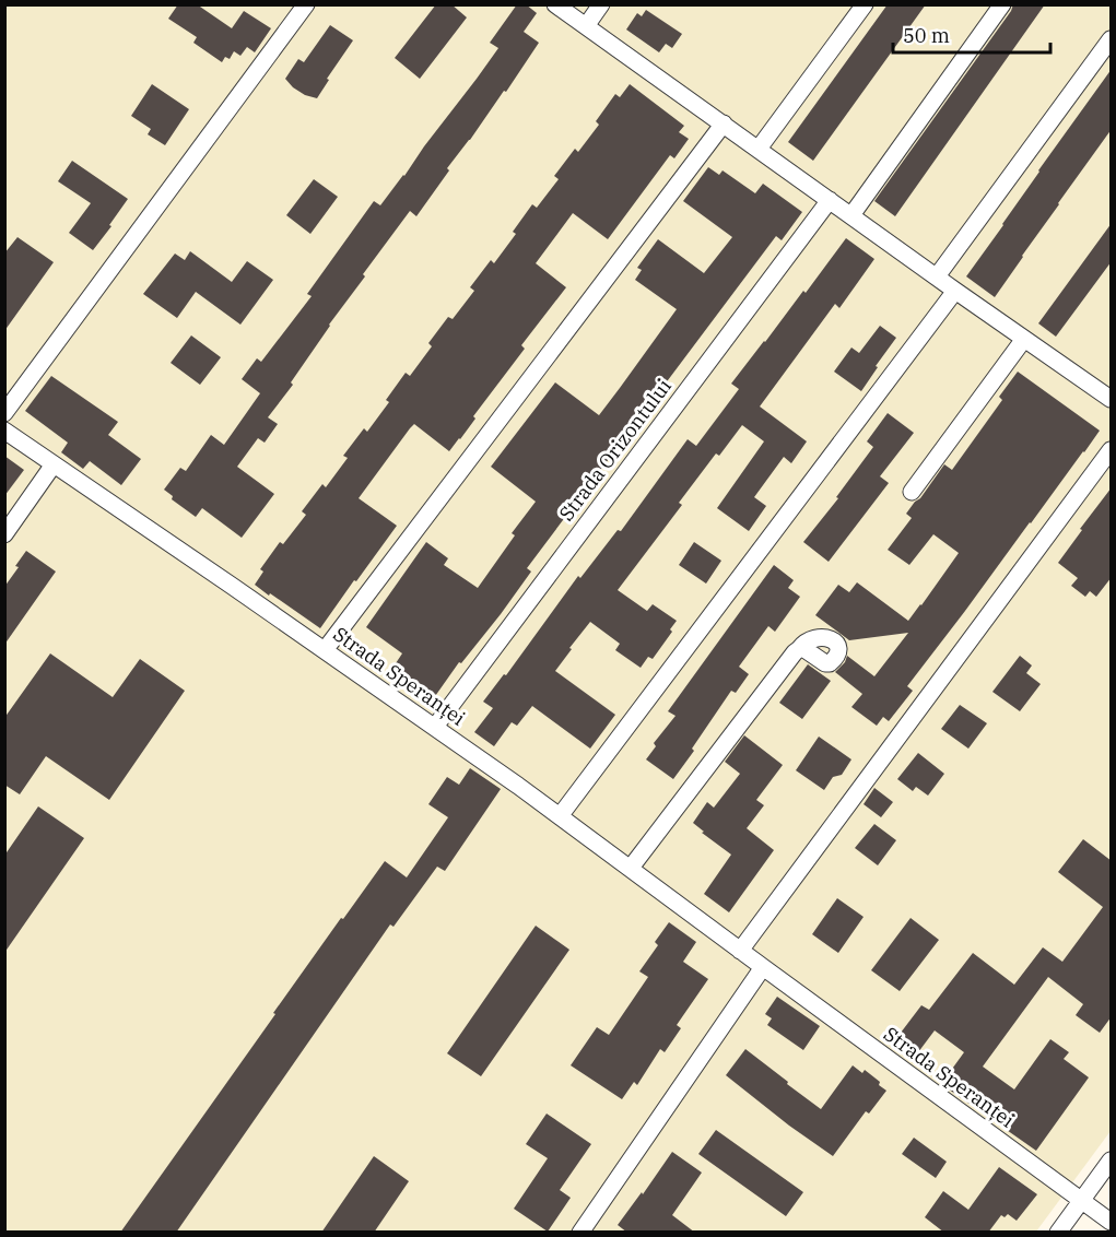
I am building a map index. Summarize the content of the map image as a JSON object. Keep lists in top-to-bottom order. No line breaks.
{"streets":{"street":["Strada Orizontului","Strada Speranței"]},"crossings":[["Strada Orizontului","Strada Speranței"]],"scale_bar":"50 m"}
